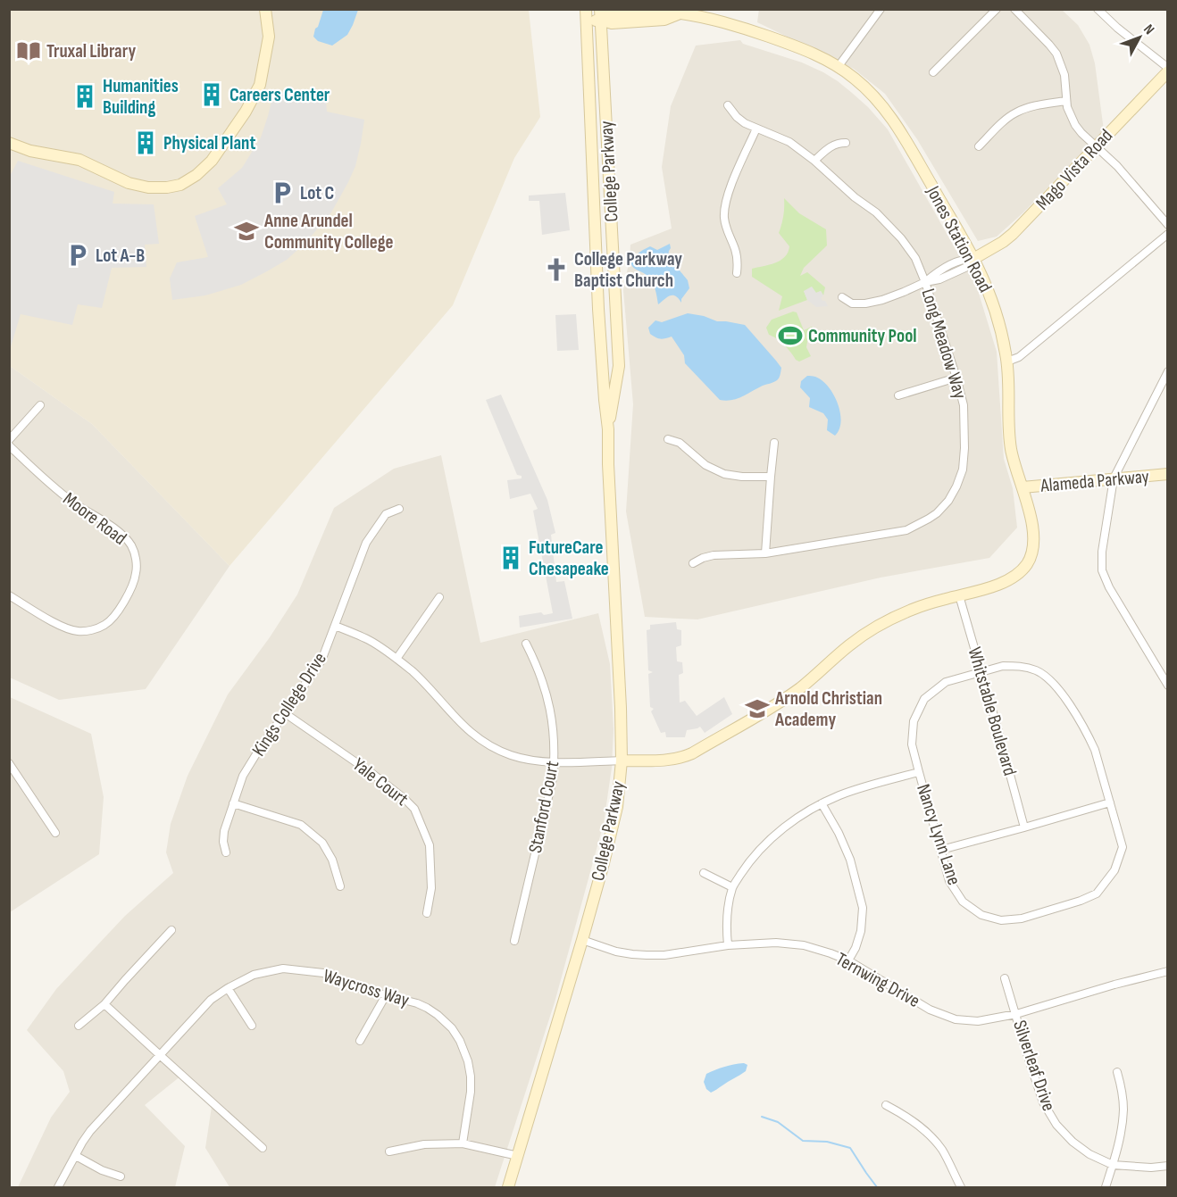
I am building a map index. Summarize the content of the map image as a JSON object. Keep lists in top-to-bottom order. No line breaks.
{"streets":{"street":["Mago Vista Road","College Parkway","Jones Station Road","Long Meadow Way","Alameda Parkway","Moore Road","Kings College Drive","Whitstable Boulevard","Yale Court","Stanford Court","Nancy Lynn Lane","Ternwing Drive","Waycross Way","Silverleaf Drive"]},"crossings":[["Mago Vista Road","Jones Station Road"],["College Parkway","Jones Station Road"],["College Parkway","Ternwing Drive"],["Jones Station Road","Alameda Parkway"],["Jones Station Road","Whitstable Boulevard"],["Kings College Drive","Yale Court"],["Whitstable Boulevard","Nancy Lynn Lane"],["Ternwing Drive","Silverleaf Drive"]],"places":{"library":["Truxal Library"],"building":["Careers Center","Humanities Building","Physical Plant","FutureCare Chesapeake"],"parking":["Lot C","Lot A-B"],"school or university":["Anne Arundel Community College","Arnold Christian Academy"],"church":["College Parkway Baptist Church"],"sports":["Community Pool"]},"north":"top right"}
